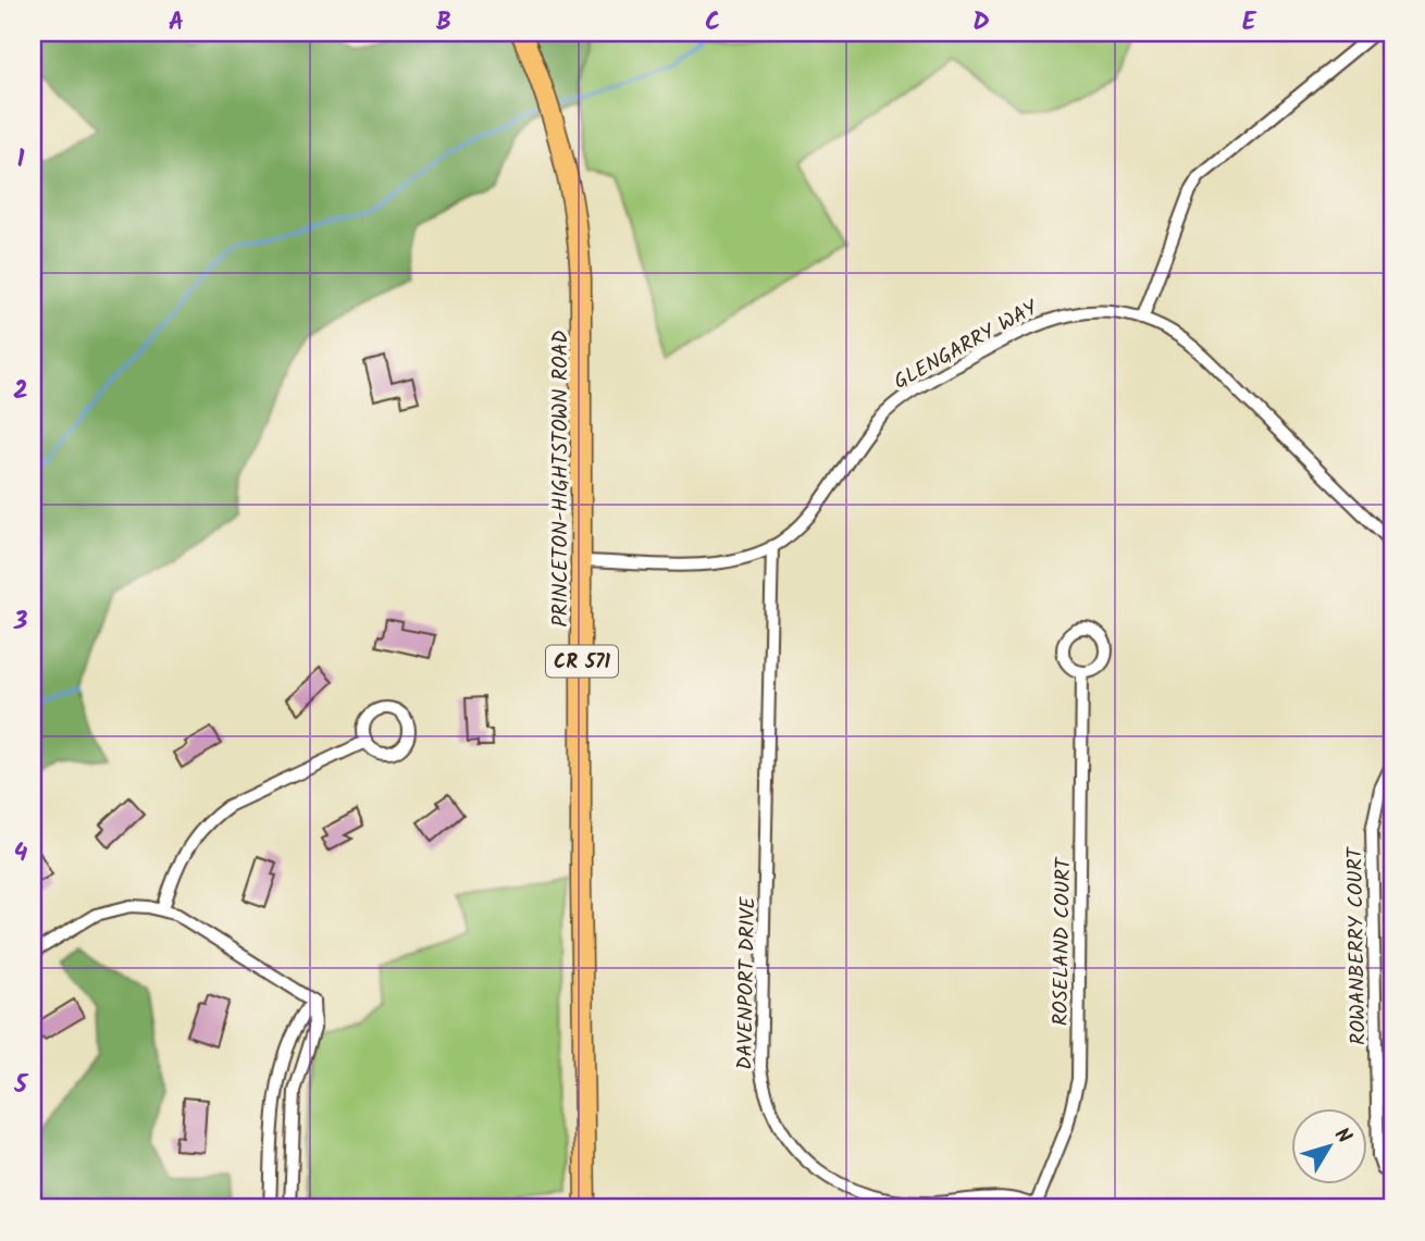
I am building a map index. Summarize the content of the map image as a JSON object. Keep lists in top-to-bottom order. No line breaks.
{"streets":{"main road":["PRINCETON-HIGHTSTOWN ROAD","CR 571"],"street":["GLENGARRY WAY","ROSELAND COURT","ROWANBERRY COURT","DAVENPORT DRIVE"]},"crossings":[["GLENGARRY WAY","PRINCETON-HIGHTSTOWN ROAD"],["GLENGARRY WAY","DAVENPORT DRIVE"],["ROSELAND COURT","DAVENPORT DRIVE"]],"north":"top right","grid":{"columns":["A","B","C","D","E"],"rows":["1","2","3","4","5"]}}
